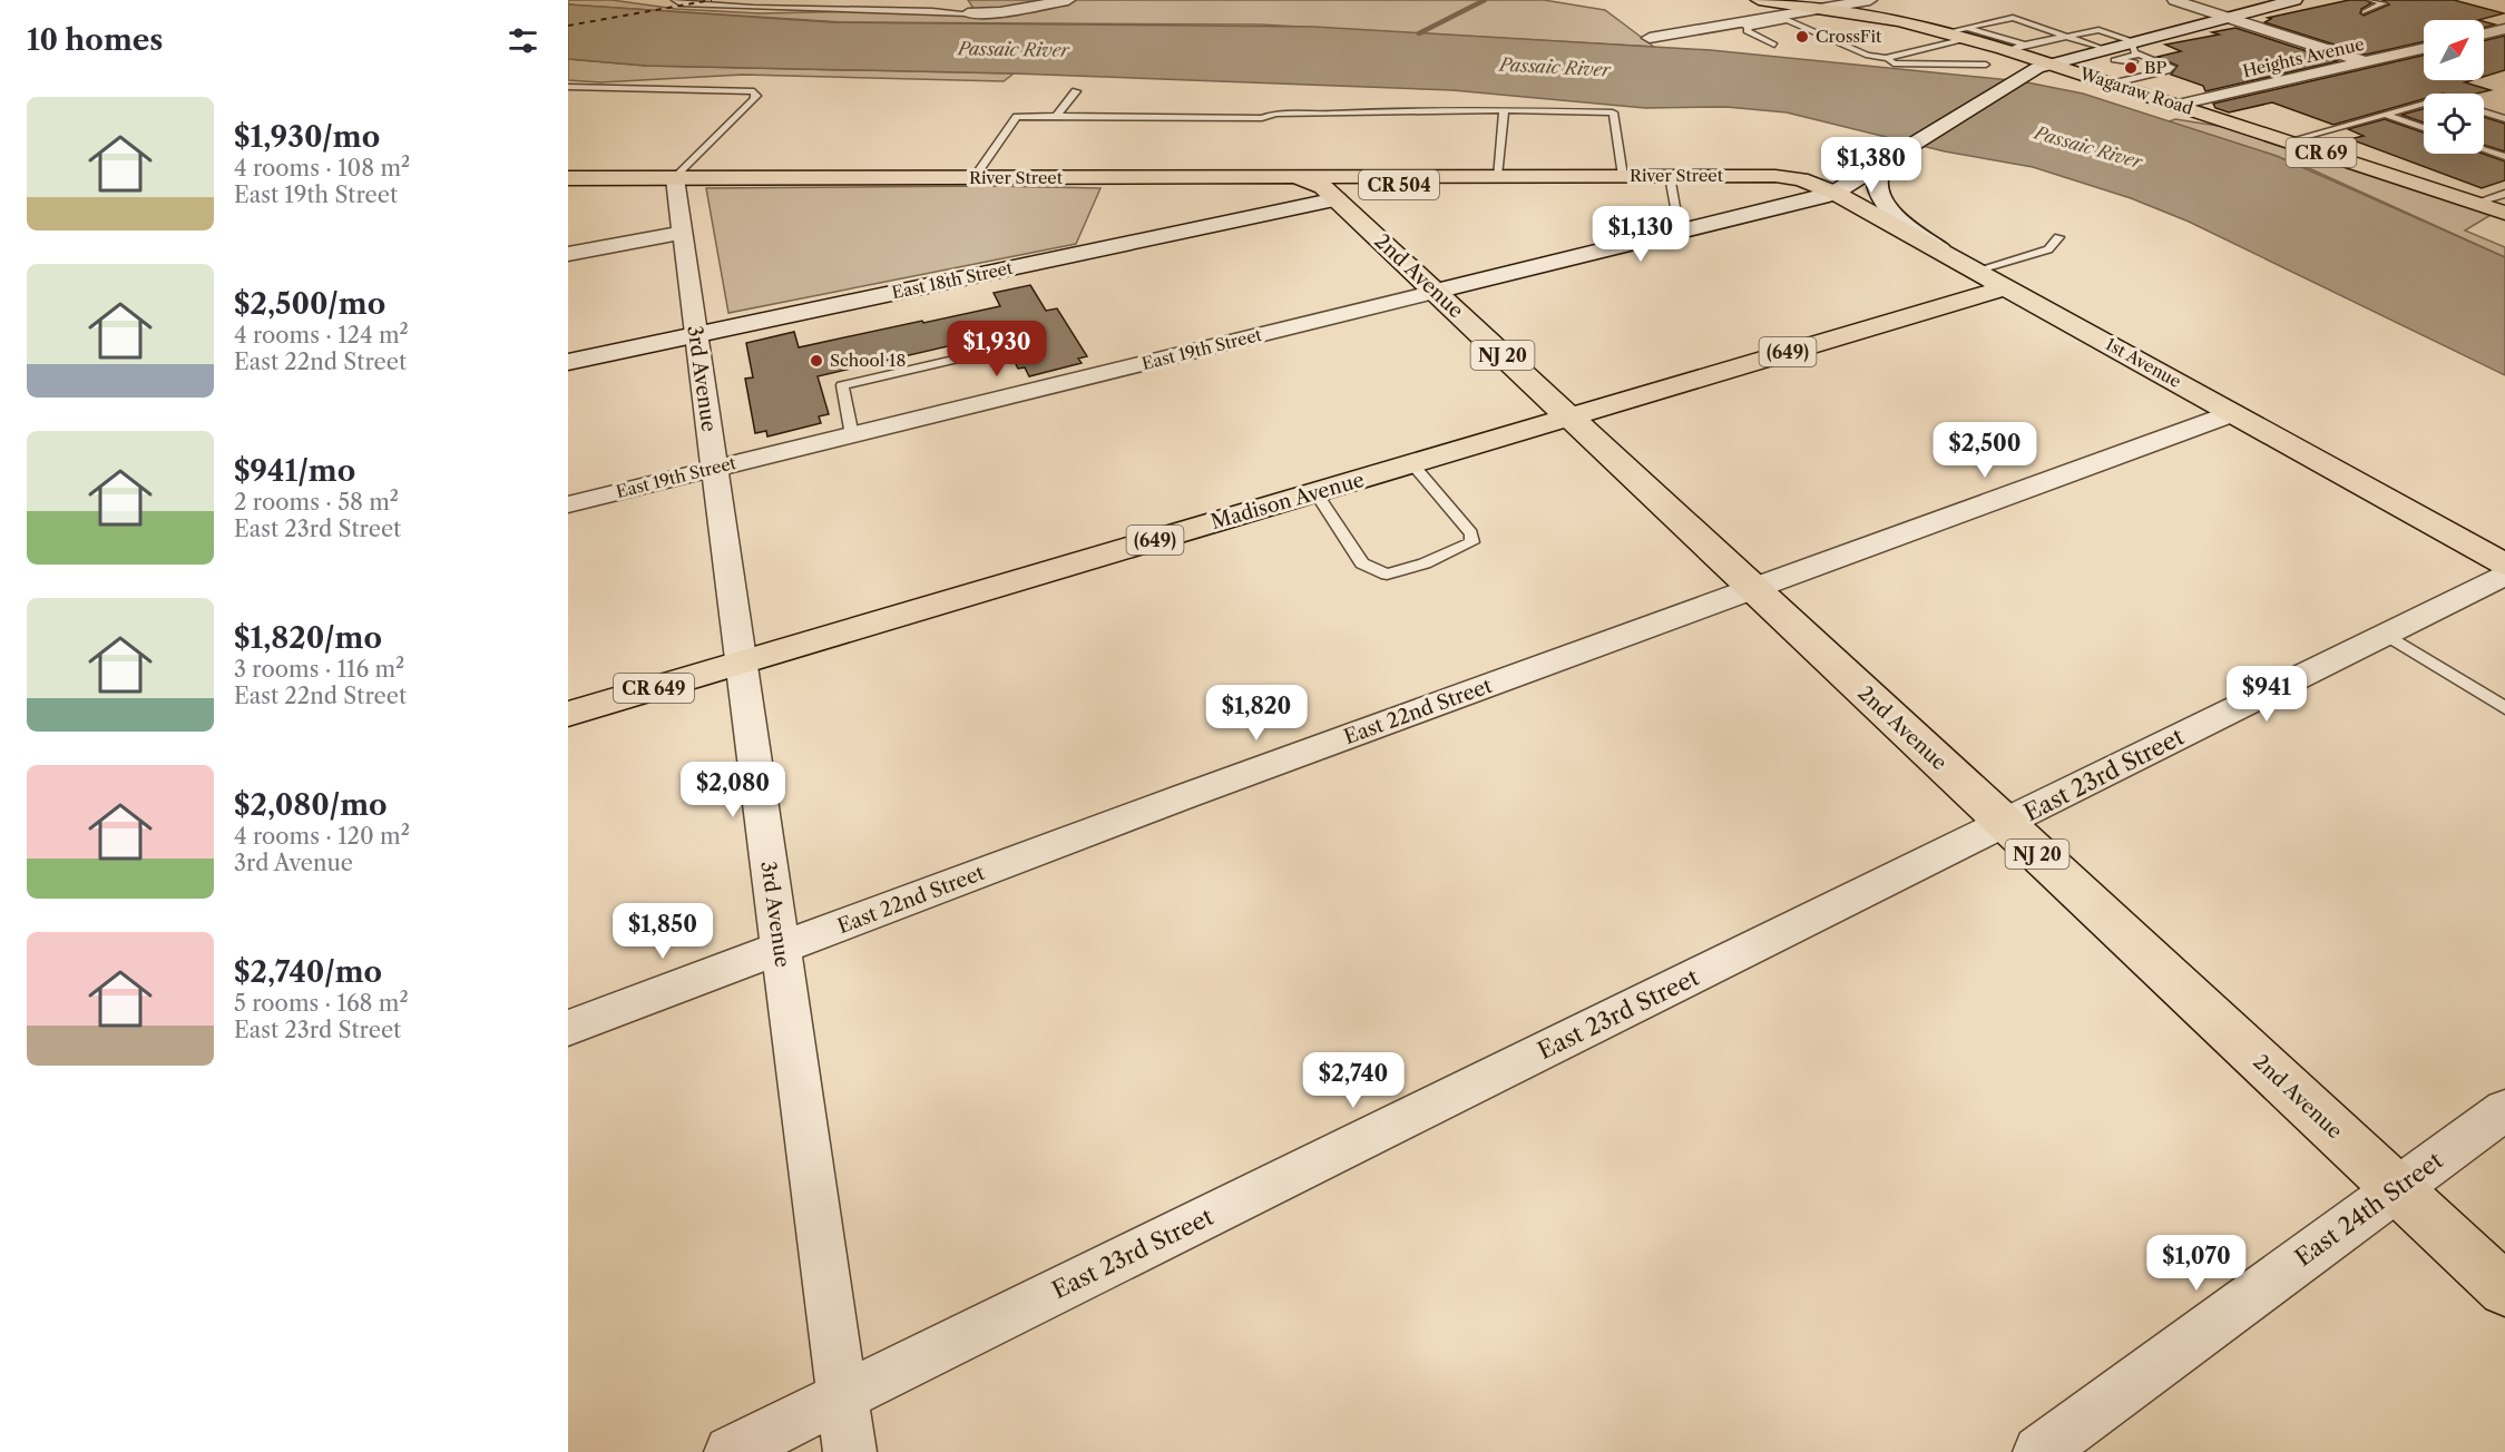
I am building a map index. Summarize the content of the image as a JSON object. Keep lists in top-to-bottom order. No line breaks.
{"streets":{"main road":["Wagaraw Road","CR 69","River Street","CR 504","2nd Avenue","East 18th Street","East 19th Street","(649)","NJ 20","1st Avenue","Madison Avenue","CR 649"],"street":["Heights Avenue","3rd Avenue","East 22nd Street","East 23rd Street","East 24th Street"]},"crossings":[["Heights Avenue","Wagaraw Road"],["Wagaraw Road","CR 504"],["River Street","CR 504"],["River Street","2nd Avenue"],["River Street","East 18th Street"],["River Street","East 19th Street"],["River Street","1st Avenue"],["River Street","3rd Avenue"],["CR 504","East 19th Street"],["2nd Avenue","East 18th Street"],["2nd Avenue","East 19th Street"],["2nd Avenue","Madison Avenue"],["2nd Avenue","East 22nd Street"],["2nd Avenue","East 23rd Street"],["2nd Avenue","East 24th Street"],["East 18th Street","3rd Avenue"],["East 19th Street","1st Avenue"],["East 19th Street","3rd Avenue"],["1st Avenue","Madison Avenue"],["1st Avenue","East 22nd Street"],["3rd Avenue","Madison Avenue"],["3rd Avenue","East 22nd Street"],["3rd Avenue","East 23rd Street"]],"water":["Passaic River"],"places":["CrossFit","BP","School 18"],"north":"top right","page":{"heading":"10 homes","list":[{"name":"$1,930/mo","note":"4 rooms · 108 m² · East 19th Street"},{"name":"$2,500/mo","note":"4 rooms · 124 m² · East 22nd Street"},{"name":"$941/mo","note":"2 rooms · 58 m² · East 23rd Street"},{"name":"$1,820/mo","note":"3 rooms · 116 m² · East 22nd Street"},{"name":"$2,080/mo","note":"4 rooms · 120 m² · 3rd Avenue"},{"name":"$2,740/mo","note":"5 rooms · 168 m² · East 23rd Street"}],"price":["$1,380","$1,130","$1,930","$2,500","$941","$1,820","$2,080","$1,850","$2,740","$1,070"]}}
